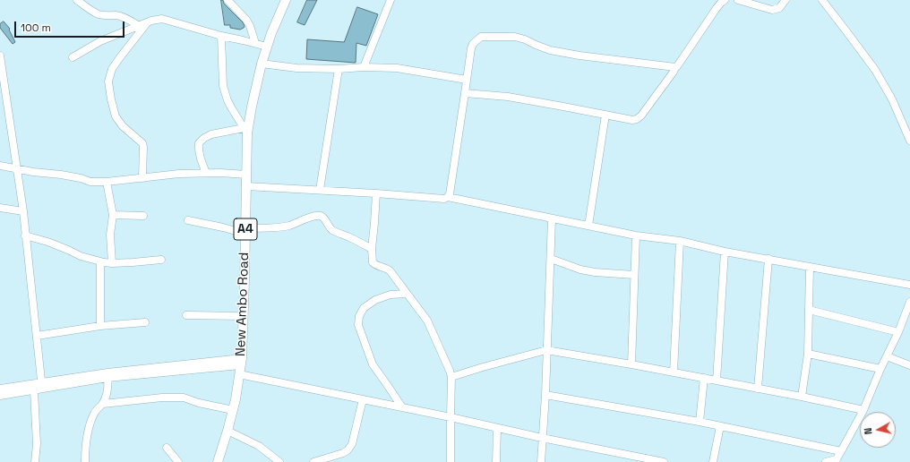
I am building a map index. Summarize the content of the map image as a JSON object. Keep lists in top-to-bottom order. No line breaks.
{"streets":{"main road":["A4","New Ambo Road"]},"scale_bar":"100 m","north":"left"}
